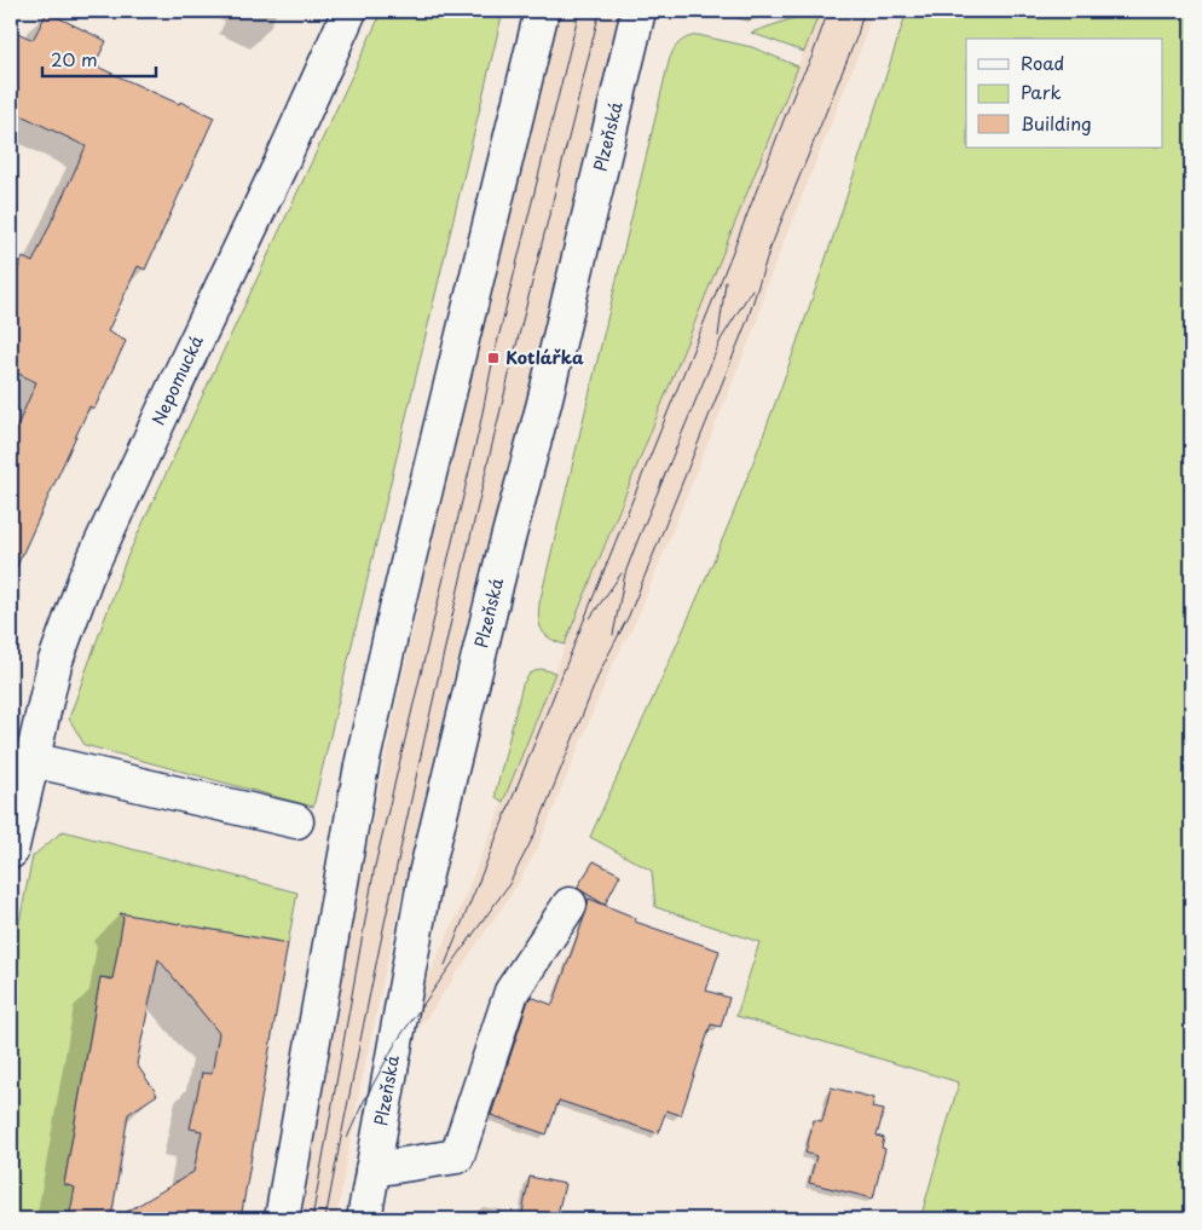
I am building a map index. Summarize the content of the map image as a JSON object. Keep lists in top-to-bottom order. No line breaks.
{"streets":{"main road":["Plzeňská","Nepomucká"]},"places":{"transit":["Kotlářka"]},"legend":["Road","Park","Building"],"scale_bar":"20 m"}
